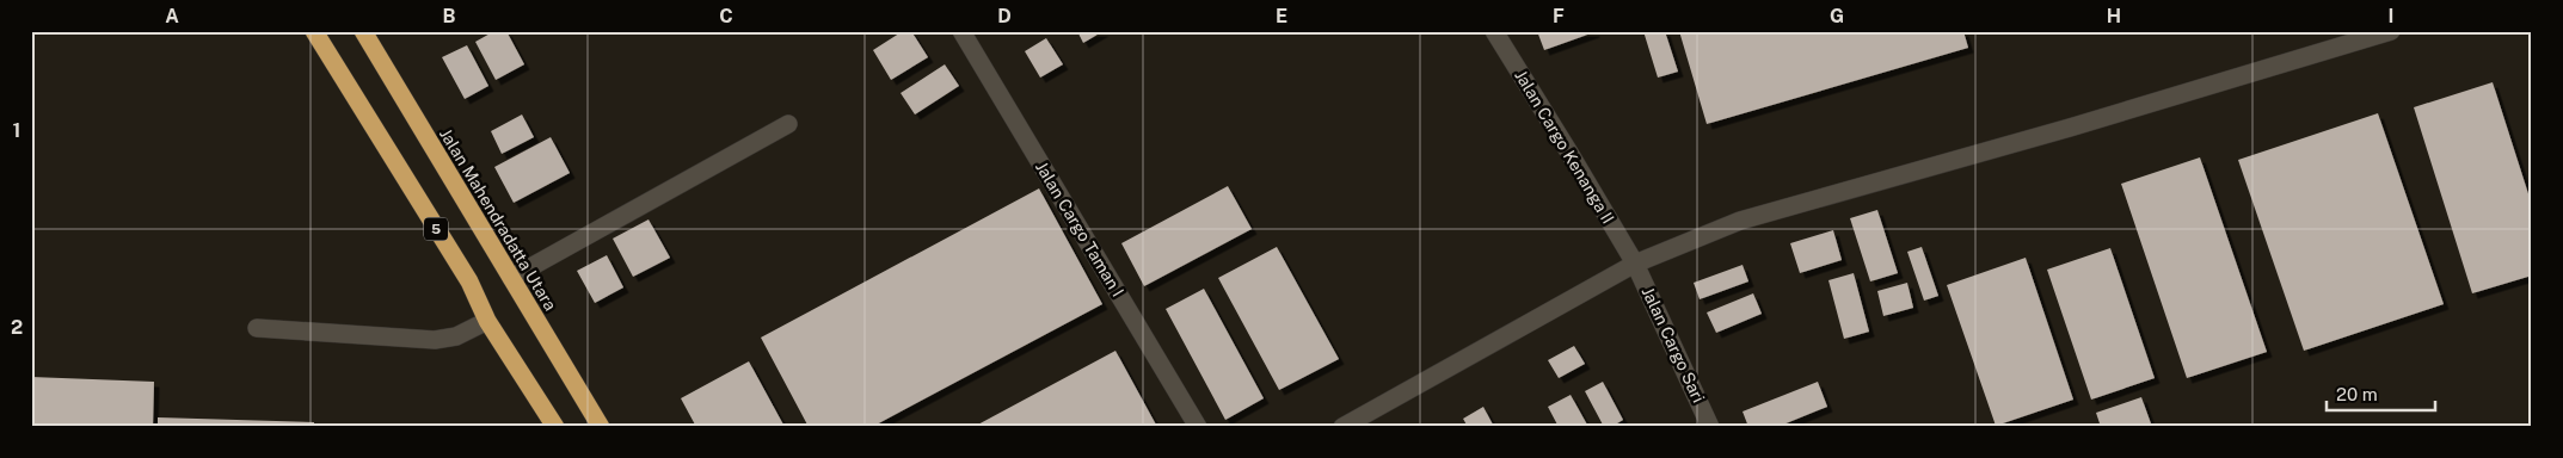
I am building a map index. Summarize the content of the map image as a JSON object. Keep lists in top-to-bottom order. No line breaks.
{"streets":{"highway":["Jalan Mahendradatta Utara","5"],"street":["Jalan Cargo Kenanga II","Jalan Cargo Taman I","Jalan Cargo Sari"]},"crossings":[["Jalan Cargo Kenanga II","Jalan Cargo Sari"]],"scale_bar":"20 m","grid":{"columns":["A","B","C","D","E","F","G","H","I"],"rows":["1","2"]}}
